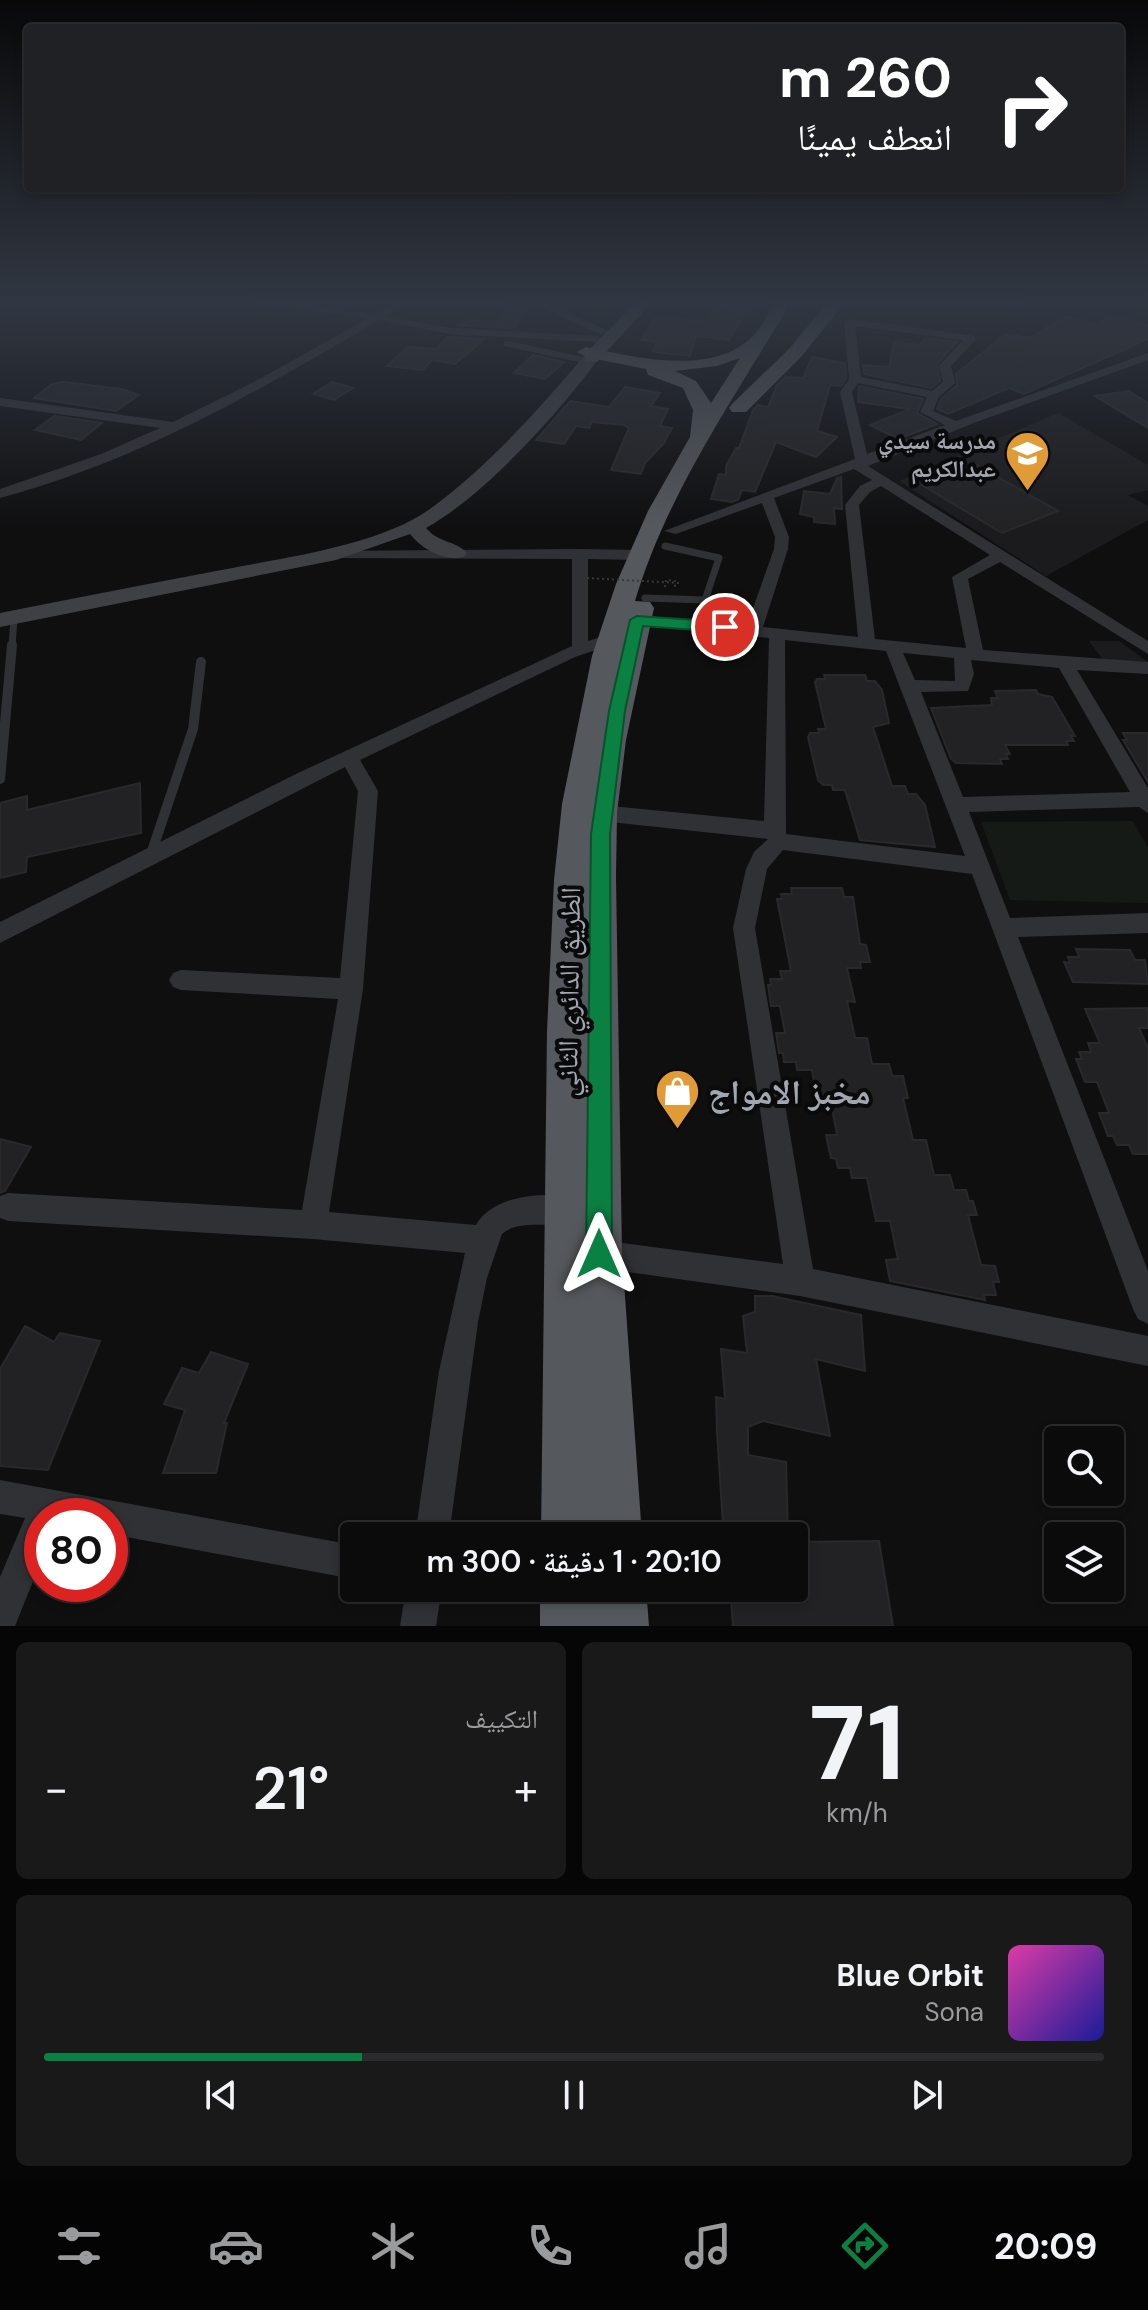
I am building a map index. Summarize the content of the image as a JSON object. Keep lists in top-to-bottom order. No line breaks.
{"streets":{"highway":["الطريق الدائري الثاني"]},"places":{"school or university":["مدرسة سيدي عبدالكريم"],"shop":["مخبز الامواج"]},"page":{"turn":["260 m","انعطف يمينًا"],"limit":"80","trip":"20:10 · 1 دقيقة · 300 m","tile":[["71","km/h"],"التكييف"],"heat":["−","21°","+"],"song":["Blue Orbit","Sona"],"tabs":"20:09"}}
